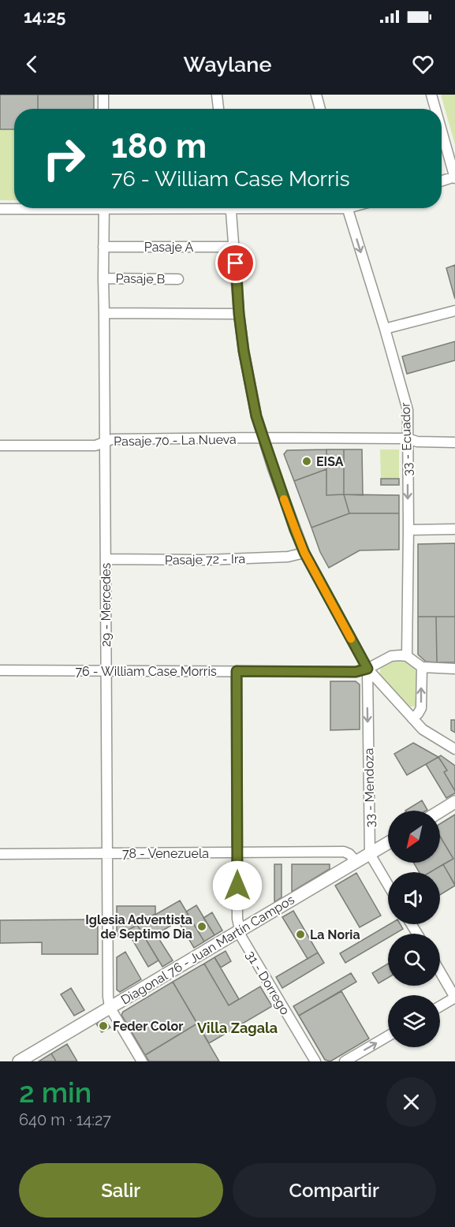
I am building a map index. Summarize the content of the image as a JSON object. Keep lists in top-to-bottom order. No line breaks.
{"streets":{"main road":["Diagonal 76 - Juan Martín Campos"],"street":["Pasaje A","Pasaje B","33 - Ecuador","Pasaje 70 - La Nueva","Pasaje 72 - Ira","29 - Mercedes","76 - William Case Morris","33 - Mendoza","78 - Venezuela","31 - Dorrego"]},"crossings":[["Pasaje A","29 - Mercedes"],["Pasaje B","29 - Mercedes"],["33 - Ecuador","Pasaje 70 - La Nueva"],["33 - Ecuador","76 - William Case Morris"],["Pasaje 70 - La Nueva","29 - Mercedes"],["Pasaje 72 - Ira","29 - Mercedes"],["29 - Mercedes","76 - William Case Morris"],["29 - Mercedes","78 - Venezuela"],["29 - Mercedes","Diagonal 76 - Juan Martín Campos"],["76 - William Case Morris","33 - Mendoza"],["76 - William Case Morris","31 - Dorrego"],["33 - Mendoza","Diagonal 76 - Juan Martín Campos"],["78 - Venezuela","Diagonal 76 - Juan Martín Campos"],["78 - Venezuela","31 - Dorrego"],["Diagonal 76 - Juan Martín Campos","31 - Dorrego"]],"one_way":["33 - Ecuador","33 - Mendoza"],"districts":["Villa Zagala"],"places":["EISA","Iglesia Adventista de Septimo Dia","La Noria","Feder Color"],"north":"bottom left","page":{"status":"14:25","header":"Waylane","turn":["180 m","76 - William Case Morris"],"heading":["2 min","640 m · 14:27"],"buttons":["Salir","Compartir"]}}
